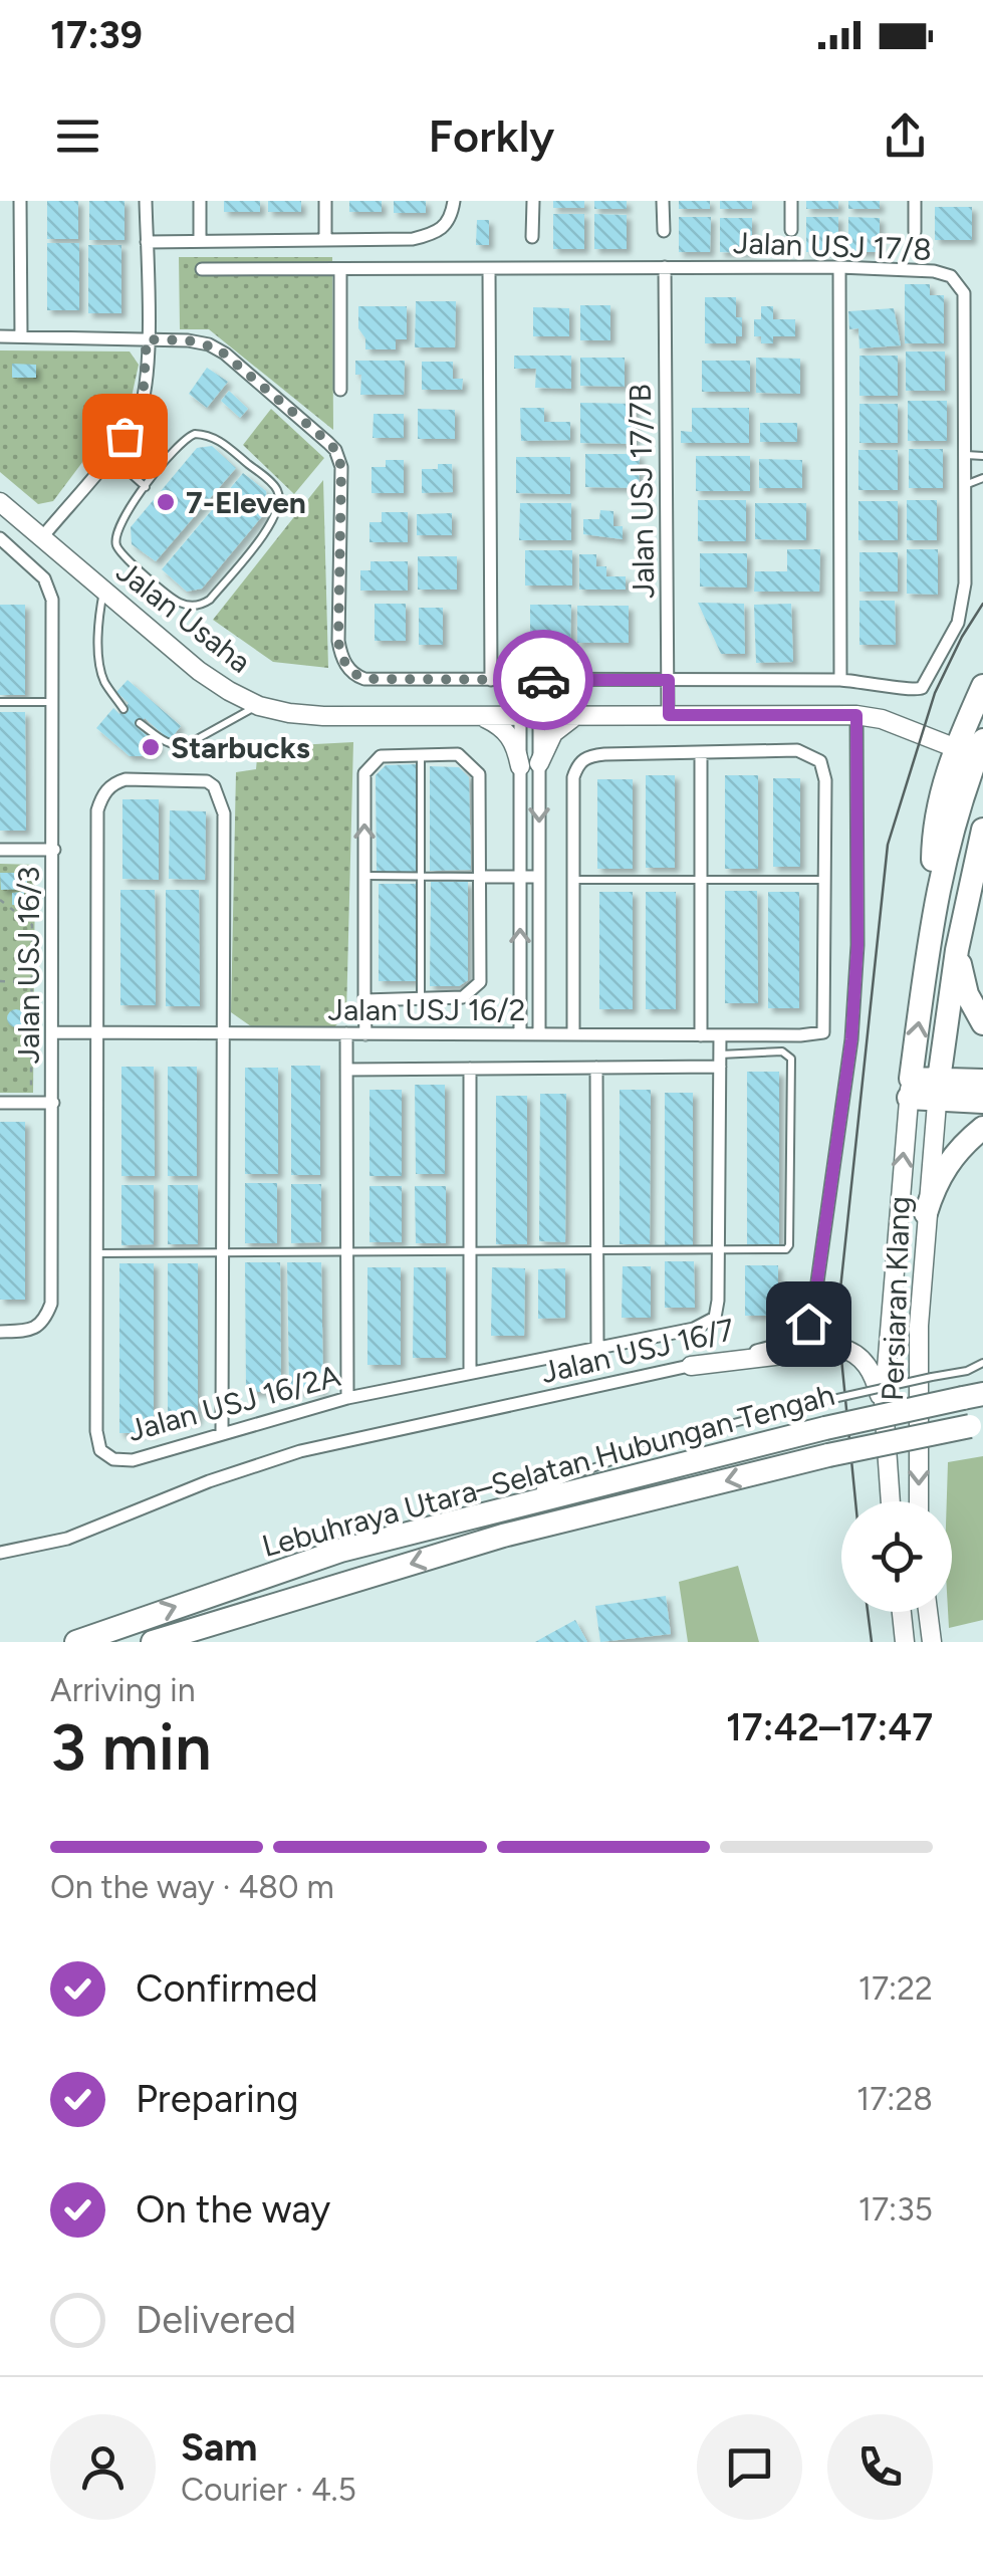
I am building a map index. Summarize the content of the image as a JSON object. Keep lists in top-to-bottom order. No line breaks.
{"streets":{"highway":["Lebuhraya Utara–Selatan Hubungan Tengah"],"main road":["Jalan Usaha","Persiaran Klang"],"street":["Jalan USJ 17/8","Jalan USJ 17/7B","Jalan USJ 16/3","Jalan USJ 16/2","Jalan USJ 16/7","Jalan USJ 16/2A"]},"crossings":[["Jalan USJ 17/8","Jalan USJ 17/7B"],["Jalan USJ 17/7B","Jalan Usaha"],["Jalan Usaha","Jalan USJ 16/7"],["Jalan USJ 16/3","Jalan USJ 16/2"],["Jalan USJ 16/2","Jalan USJ 16/2A"]],"places":["7-Eleven","Starbucks"],"page":{"status":"17:39","header":"Forkly","heading":["3 min","Arriving in","17:42–17:47"],"panel":["Sam","Courier · 4.5"],"bar":"On the way · 480 m","list":[["Confirmed","17:22"],["Preparing","17:28"],["On the way","17:35"],"Delivered"]}}
